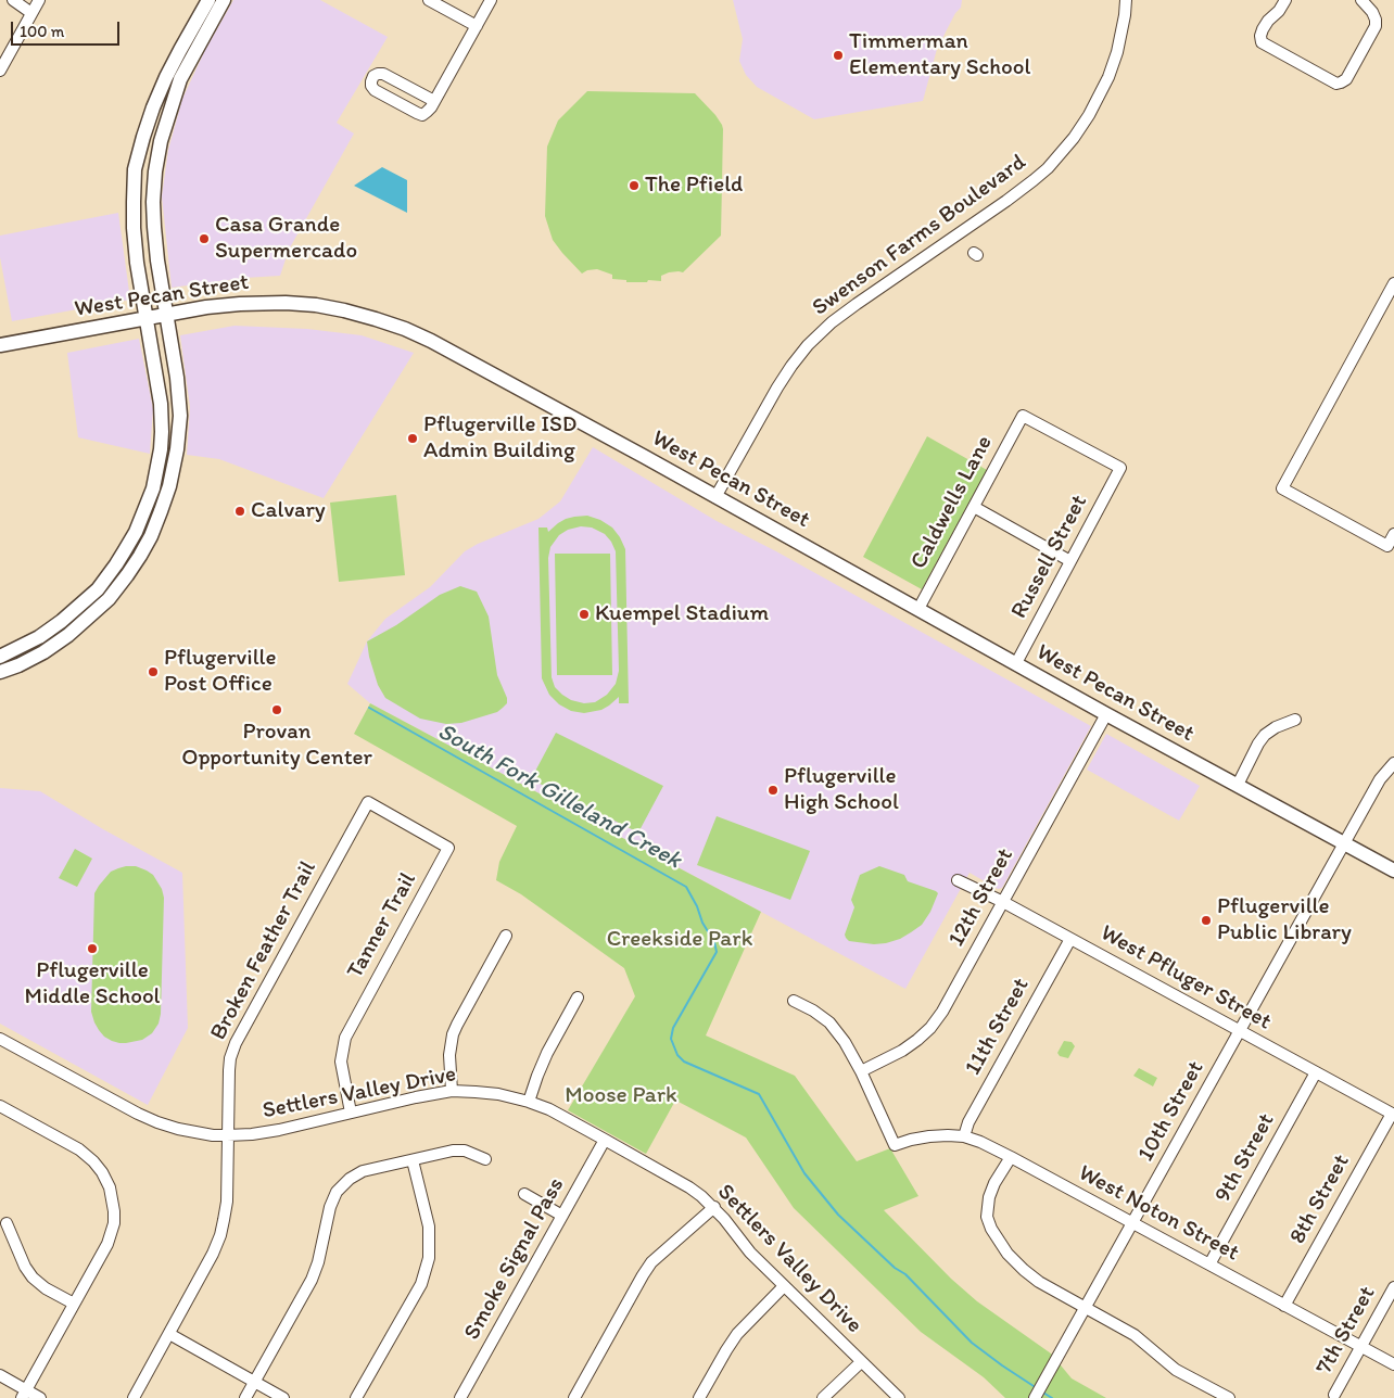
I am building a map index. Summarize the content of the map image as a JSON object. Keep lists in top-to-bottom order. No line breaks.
{"streets":{"main road":["West Pecan Street"],"street":["Swenson Farms Boulevard","Caldwells Lane","Russell Street","12th Street","Tanner Trail","Broken Feather Trail","West Pfluger Street","11th Street","Settlers Valley Drive","10th Street","9th Street","8th Street","West Noton Street","Smoke Signal Pass","7th Street"]},"crossings":[["Swenson Farms Boulevard","West Pecan Street"],["West Pecan Street","Caldwells Lane"],["West Pecan Street","Russell Street"],["West Pecan Street","12th Street"],["West Pecan Street","10th Street"],["Caldwells Lane","Russell Street"],["12th Street","West Pfluger Street"],["12th Street","West Noton Street"],["Tanner Trail","Broken Feather Trail"],["Tanner Trail","Settlers Valley Drive"],["Broken Feather Trail","Settlers Valley Drive"],["West Pfluger Street","11th Street"],["West Pfluger Street","10th Street"],["West Pfluger Street","9th Street"],["West Pfluger Street","8th Street"],["11th Street","West Noton Street"],["Settlers Valley Drive","Smoke Signal Pass"],["10th Street","West Noton Street"],["9th Street","West Noton Street"],["8th Street","West Noton Street"],["West Noton Street","7th Street"]],"water":["South Fork Gilleland Creek"],"parks":["Creekside Park","Moose Park"],"places":["Timmerman Elementary School","The Pfield","Casa Grande Supermercado","Pflugerville ISD Admin Building","Calvary","Kuempel Stadium","Pflugerville Post Office","Provan Opportunity Center","Pflugerville High School","Pflugerville Public Library","Pflugerville Middle School"],"scale_bar":"100 m"}
